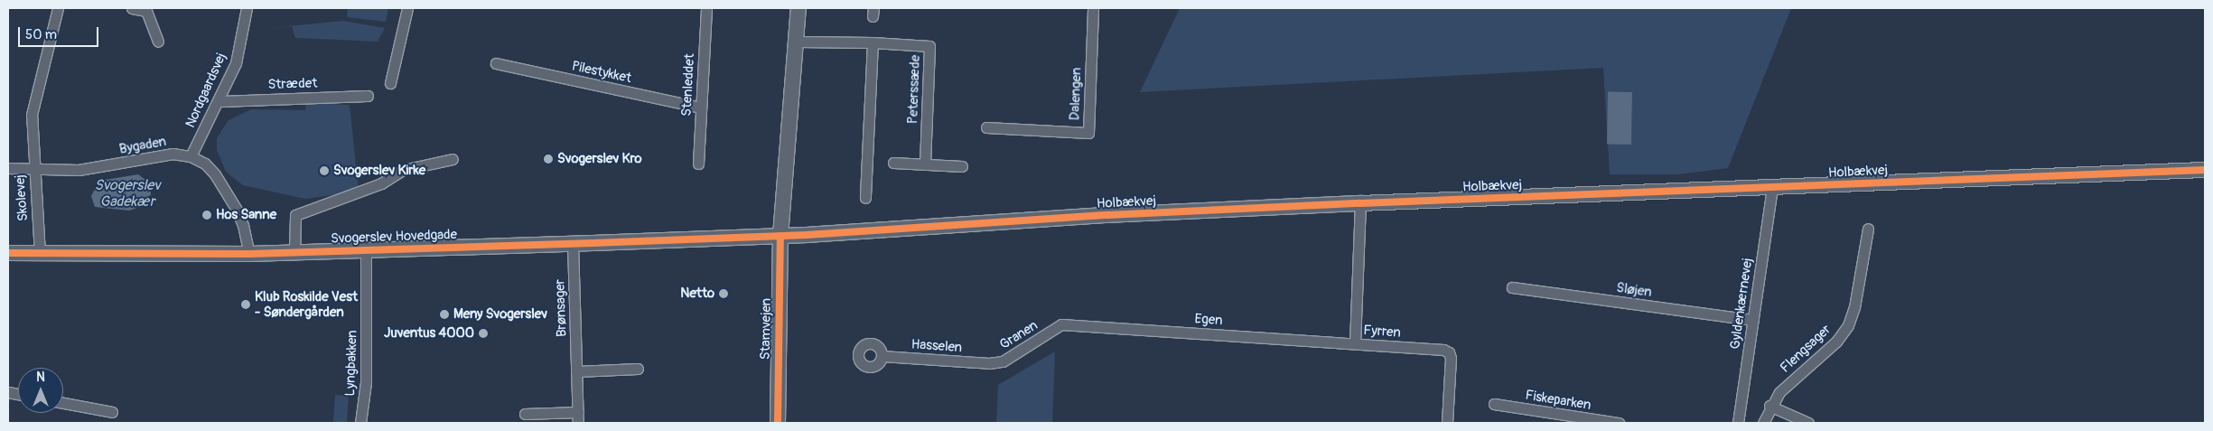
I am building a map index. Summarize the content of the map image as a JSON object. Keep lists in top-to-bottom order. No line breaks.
{"streets":{"street":["Pilestykket","Strædet","Stenleddet","Peterssæde","Nordgaardsvej","Dalengen","Bygaden","Holbækvej","Skolevej","Svogerslev Hovedgade","Sløjen","Gyldenkærnevej","Brønsager","Egen","Stamvejen","Fyrren","Granen","Hasselen","Flengsager","Lyngbakken","Fiskeparken"]},"crossings":[["Pilestykket","Stenleddet"],["Strædet","Nordgaardsvej"],["Nordgaardsvej","Bygaden"],["Bygaden","Skolevej"],["Holbækvej","Svogerslev Hovedgade"],["Holbækvej","Gyldenkærnevej"],["Holbækvej","Stamvejen"],["Holbækvej","Fyrren"],["Skolevej","Svogerslev Hovedgade"],["Svogerslev Hovedgade","Brønsager"],["Svogerslev Hovedgade","Stamvejen"],["Svogerslev Hovedgade","Lyngbakken"],["Sløjen","Gyldenkærnevej"],["Egen","Fyrren"],["Egen","Granen"],["Granen","Hasselen"]],"water":["Svogerslev Gadekær"],"places":["Svogerslev Kro","Svogerslev Kirke","Hos Sanne","Netto","Klub Roskilde Vest - Søndergården","Meny Svogerslev","Juventus 4000"],"scale_bar":"50 m","north":"top"}
